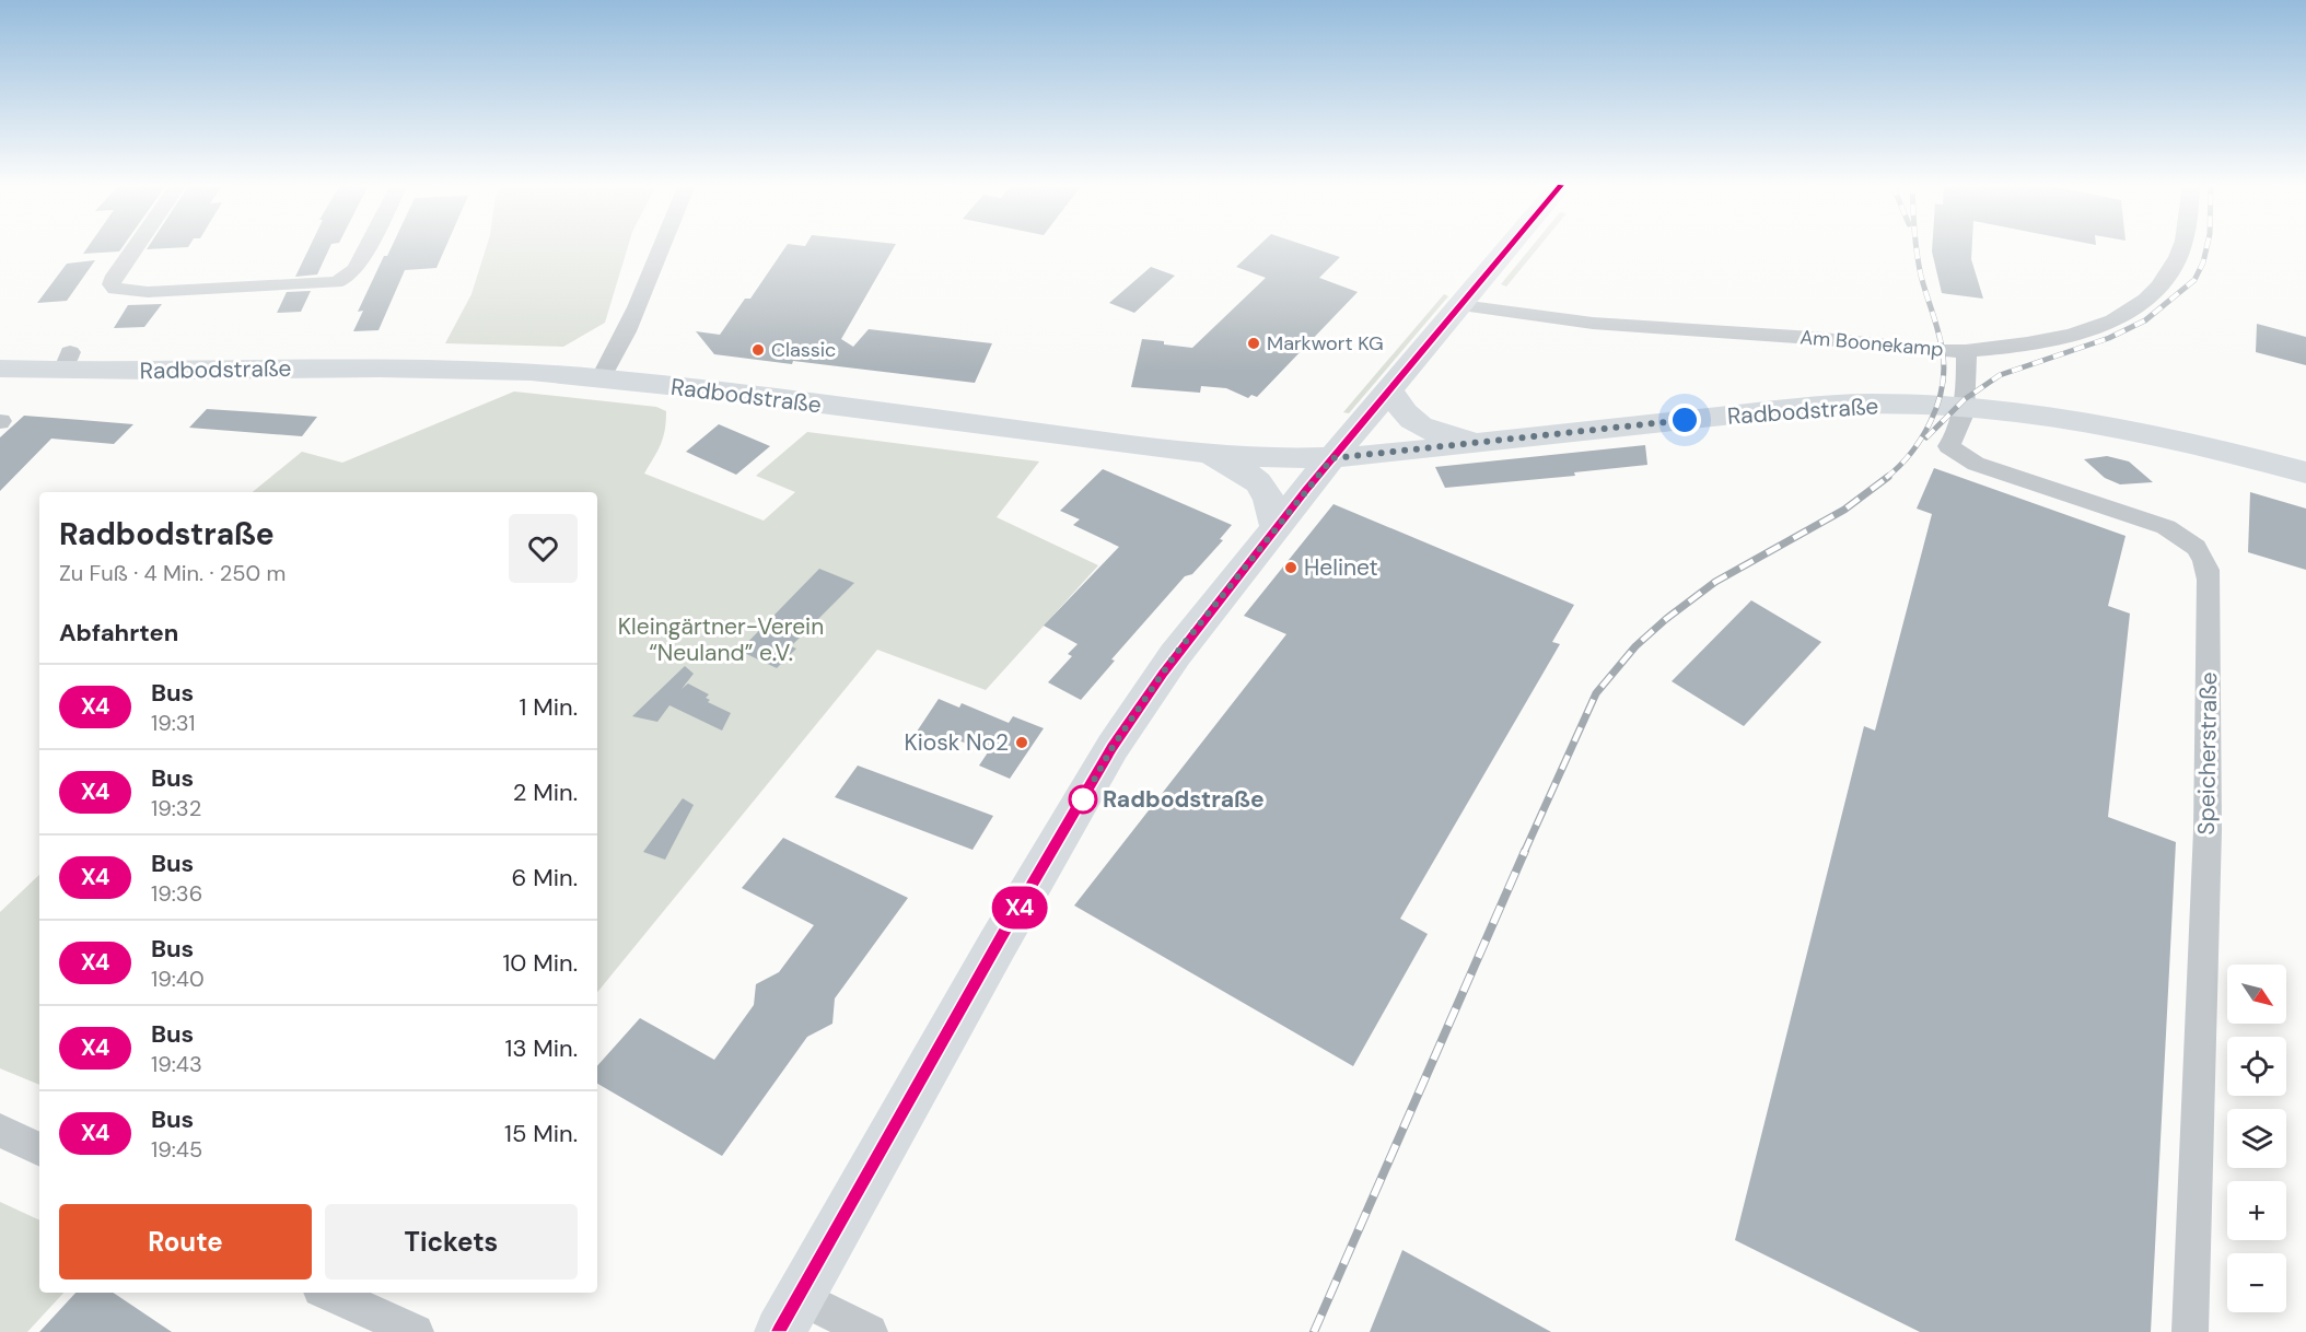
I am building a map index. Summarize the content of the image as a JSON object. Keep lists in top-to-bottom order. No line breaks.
{"streets":{"main road":["Radbodstraße"],"street":["Am Boonekamp","Speicherstraße"]},"crossings":[["Am Boonekamp","Speicherstraße"]],"parks":["Kleingärtner-Verein “Neuland” e.V."],"places":["Markwort KG","Classic","Helinet","Kiosk No2","Radbodstraße"],"lines":["bus line X4"],"north":"bottom right","page":{"on_map":"X4","heading":[["Radbodstraße","Zu Fuß · 4 Min. · 250 m"],"Abfahrten"],"list":[{"mark":"X4","name":"Bus","note":"19:31","value":"1 Min."},{"mark":"X4","name":"Bus","note":"19:32","value":"2 Min."},{"mark":"X4","name":"Bus","note":"19:36","value":"6 Min."},{"mark":"X4","name":"Bus","note":"19:40","value":"10 Min."},{"mark":"X4","name":"Bus","note":"19:43","value":"13 Min."},{"mark":"X4","name":"Bus","note":"19:45","value":"15 Min."}],"map_buttons":["+","−"],"buttons":["Route","Tickets"]}}
